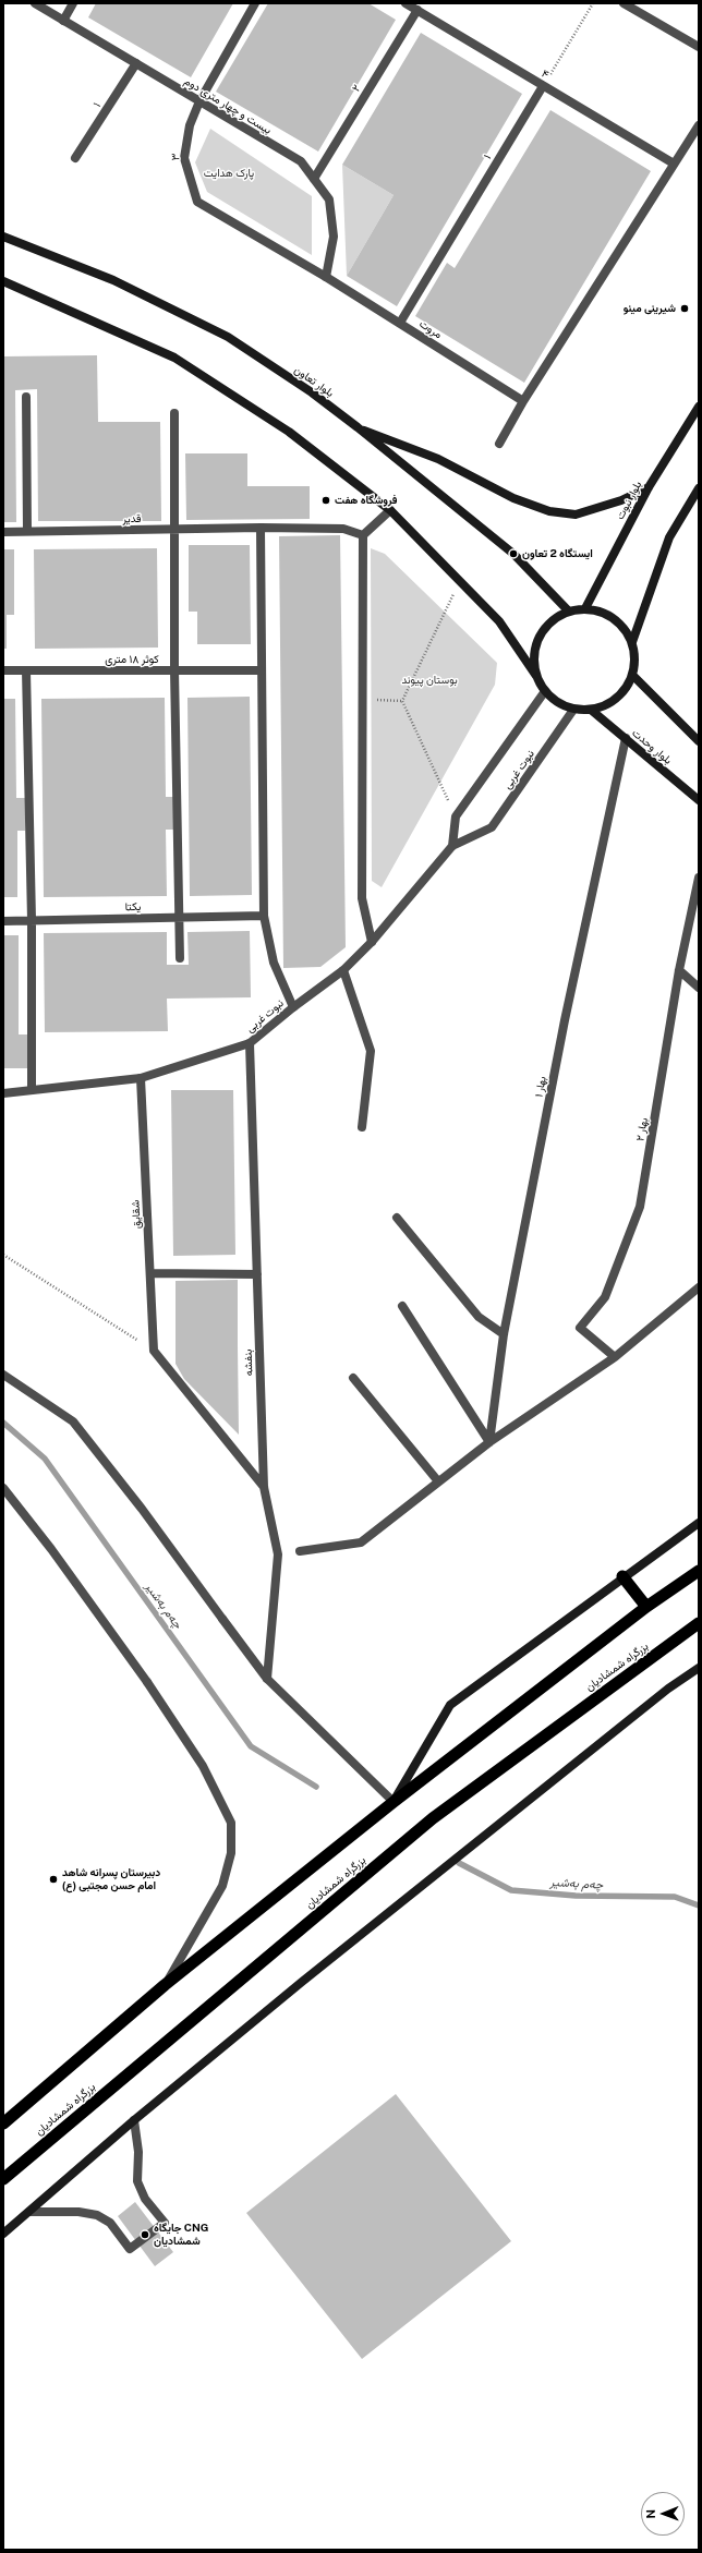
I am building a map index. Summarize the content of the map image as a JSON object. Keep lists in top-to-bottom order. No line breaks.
{"streets":{"highway":["بزرگراه شمشادیان"],"main road":["بلوار تعاون","بلوار نبوت","بلوار وحدت"],"street":["۴","۲","۱","بیست و چهار متری دوم","۳","مروت","قدیر","کوثر ۱۸ متری","نبوت غربی","یکتا","بهار ۱","بهار ۲","شقایق","بنفشه"]},"crossings":[["۴","۲"],["۴","۱"],["۲","بیست و چهار متری دوم"],["۱","بیست و چهار متری دوم"],["۱","مروت"],["بیست و چهار متری دوم","۳"],["بیست و چهار متری دوم","مروت"],["۳","مروت"],["بلوار تعاون","بلوار نبوت"],["بلوار تعاون","بلوار وحدت"],["بلوار تعاون","نبوت غربی"],["بلوار نبوت","بلوار وحدت"],["بلوار نبوت","نبوت غربی"],["بلوار وحدت","نبوت غربی"],["بلوار وحدت","بهار ۱"],["نبوت غربی","شقایق"],["نبوت غربی","بنفشه"]],"water":["چەم بەشیر"],"parks":["پارک‌ هدایت","بوستان پیوند"],"places":["شیرینی مینو","فروشگاه هفت","ایستگاه 2 تعاون","دبیرستان پسرانه شاهد امام حسن مجتبی (ع)","جایگاه CNG شمشادیان"],"north":"left"}
